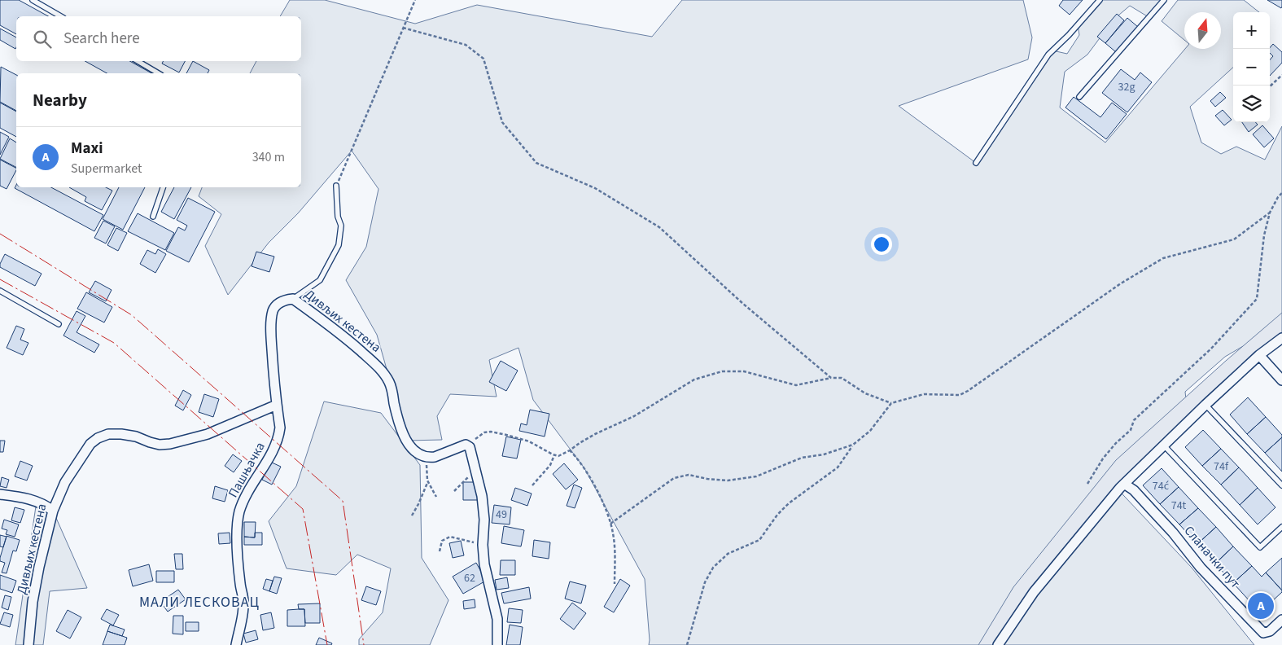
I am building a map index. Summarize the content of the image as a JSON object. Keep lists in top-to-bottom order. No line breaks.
{"streets":{"street":["Дивљих кестена","Пашњачка","Сланачки пут"]},"crossings":[["Дивљих кестена","Пашњачка"]],"districts":["МАЛИ ЛЕСКОВАЦ"],"house_numbers":["32g","74f","74ć","74t","49","62"],"north":"top","page":{"map_buttons":["+","−"],"search":"Search here","heading":"Nearby","list":[{"mark":"A","name":"Maxi","note":"Supermarket","value":"340 m"}],"pins":"A"}}
